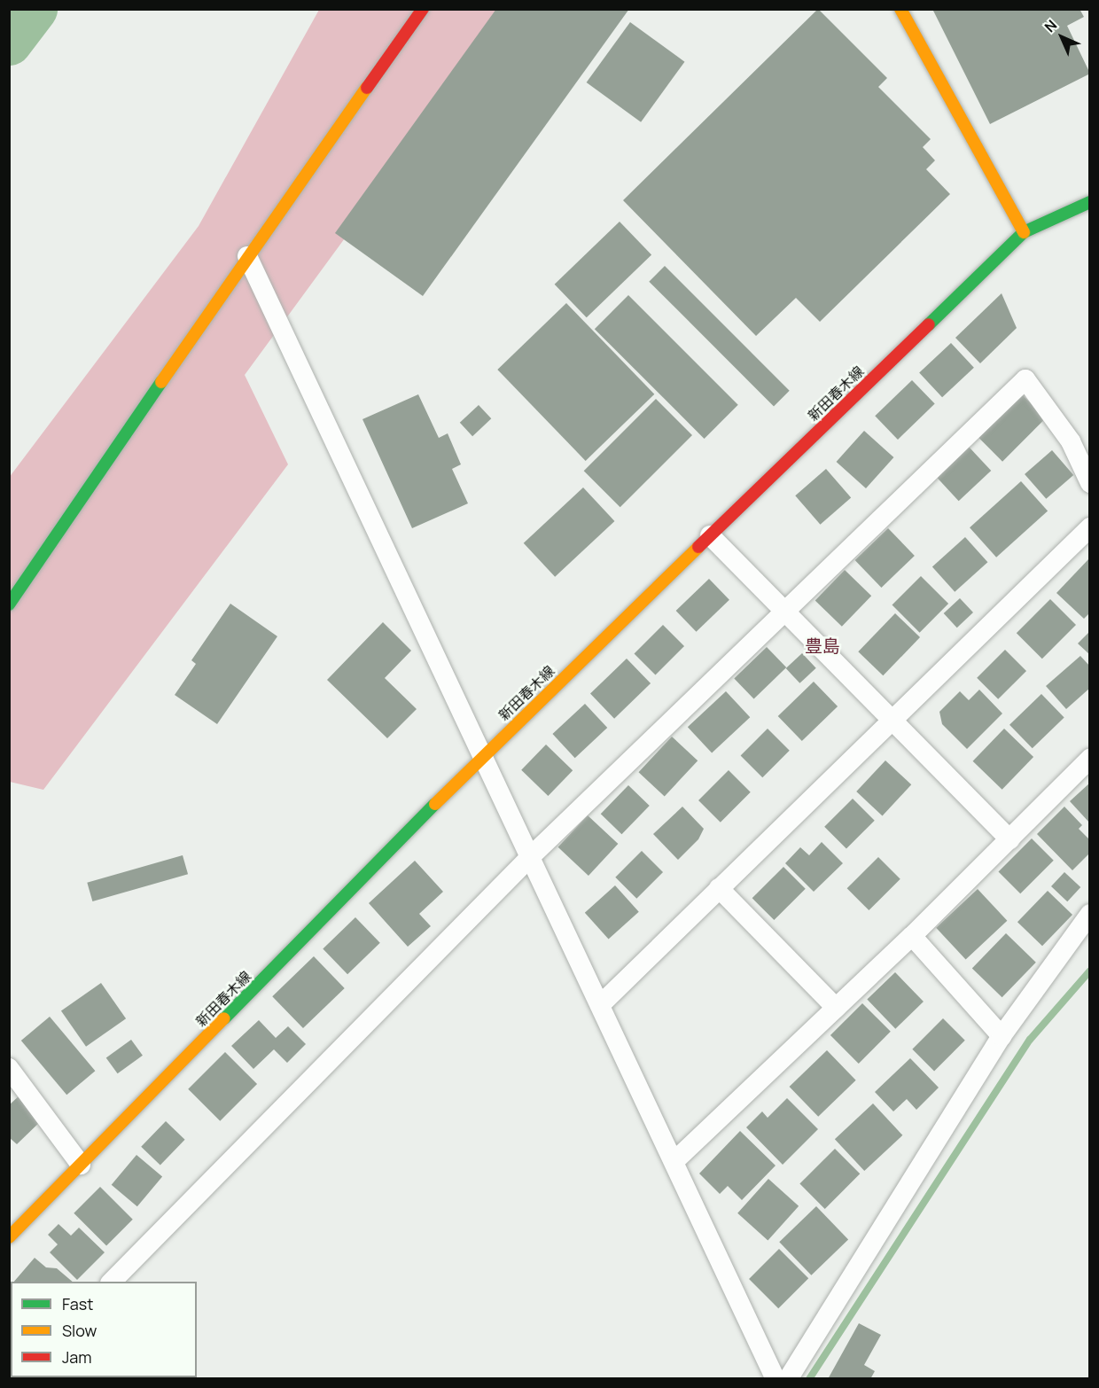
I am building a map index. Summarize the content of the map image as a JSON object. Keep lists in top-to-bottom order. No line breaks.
{"streets":{"main road":["新田春木線"]},"districts":["豊島"],"legend":["Fast","Slow","Jam"],"north":"top left"}
